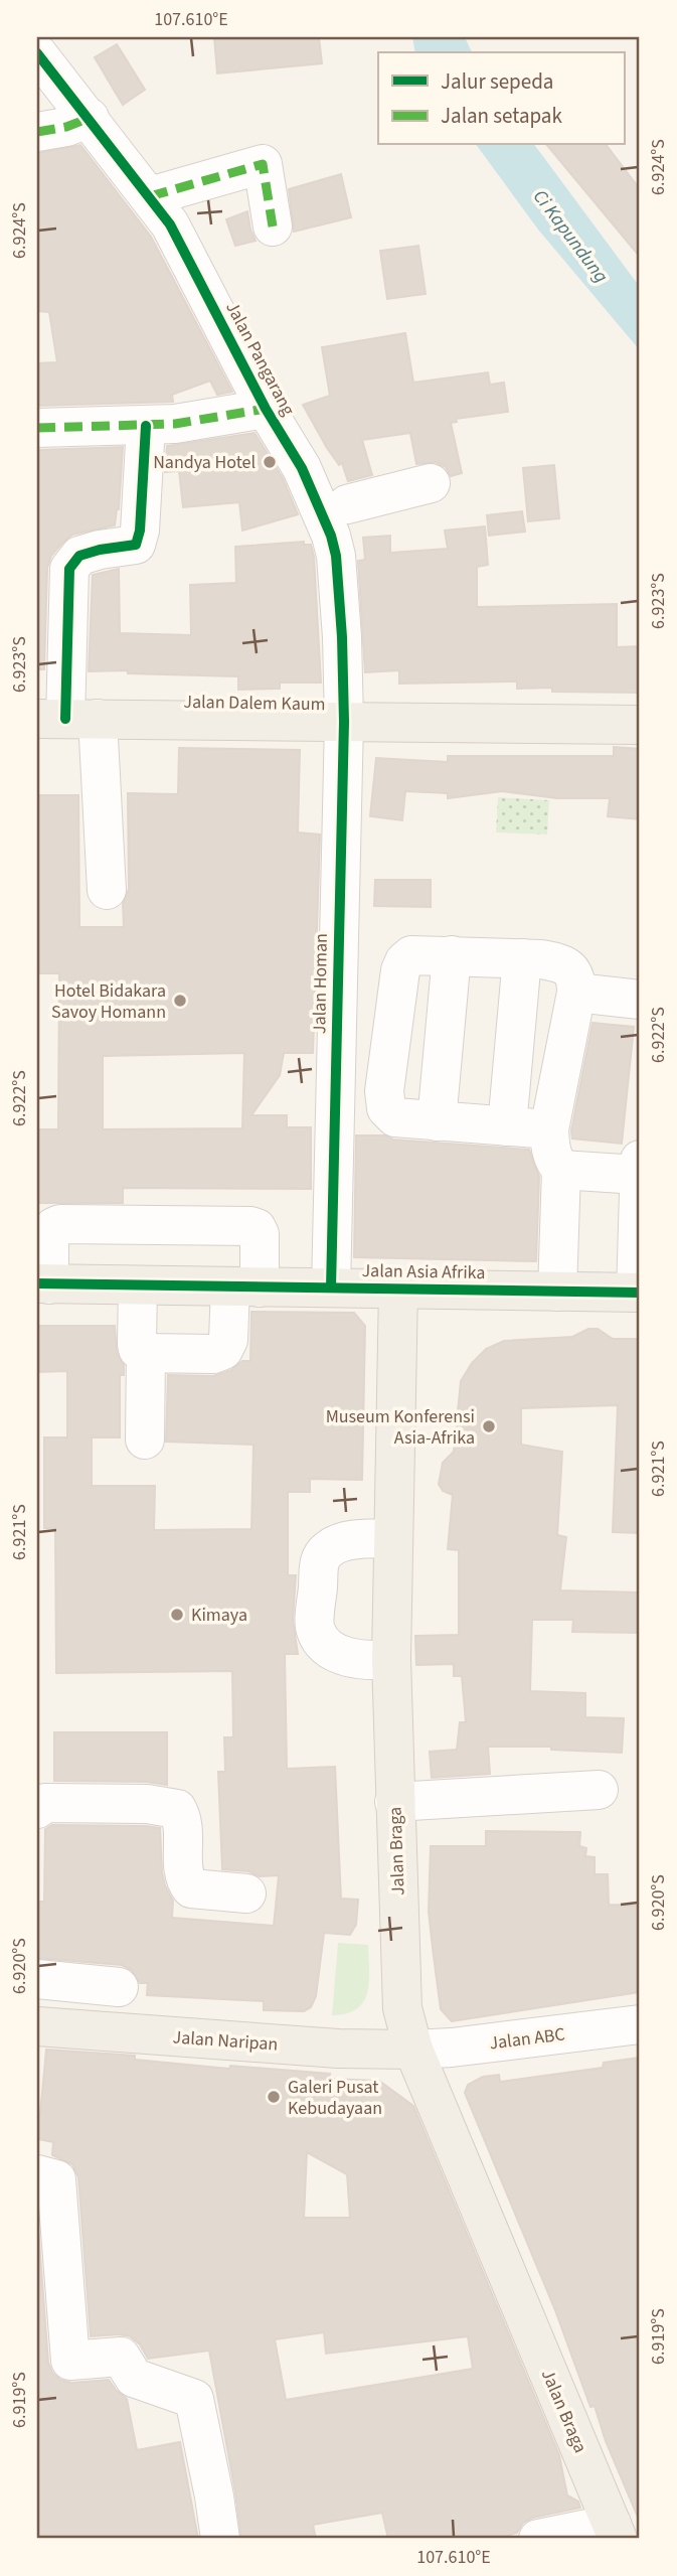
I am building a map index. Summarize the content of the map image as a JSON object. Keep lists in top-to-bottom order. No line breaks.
{"streets":{"main road":["Jalan Dalem Kaum","Jalan Asia Afrika","Jalan Braga","Jalan Naripan"],"street":["Jalan Pangarang","Jalan Homan","Jalan ABC"]},"crossings":[["Jalan Pangarang","Jalan Dalem Kaum"],["Jalan Pangarang","Jalan Homan"],["Jalan Dalem Kaum","Jalan Homan"],["Jalan Homan","Jalan Asia Afrika"],["Jalan Asia Afrika","Jalan Braga"],["Jalan Braga","Jalan ABC"],["Jalan Braga","Jalan Naripan"],["Jalan ABC","Jalan Naripan"]],"water":["Ci Kapundung"],"places":["Nandya Hotel","Hotel Bidakara Savoy Homann","Museum Konferensi Asia-Afrika","Kimaya","Galeri Pusat Kebudayaan"],"legend":["Jalur sepeda","Jalan setapak"],"coordinates":["107.610°E","6.924°S","6.923°S","6.922°S","6.921°S","6.920°S","6.919°S"]}
